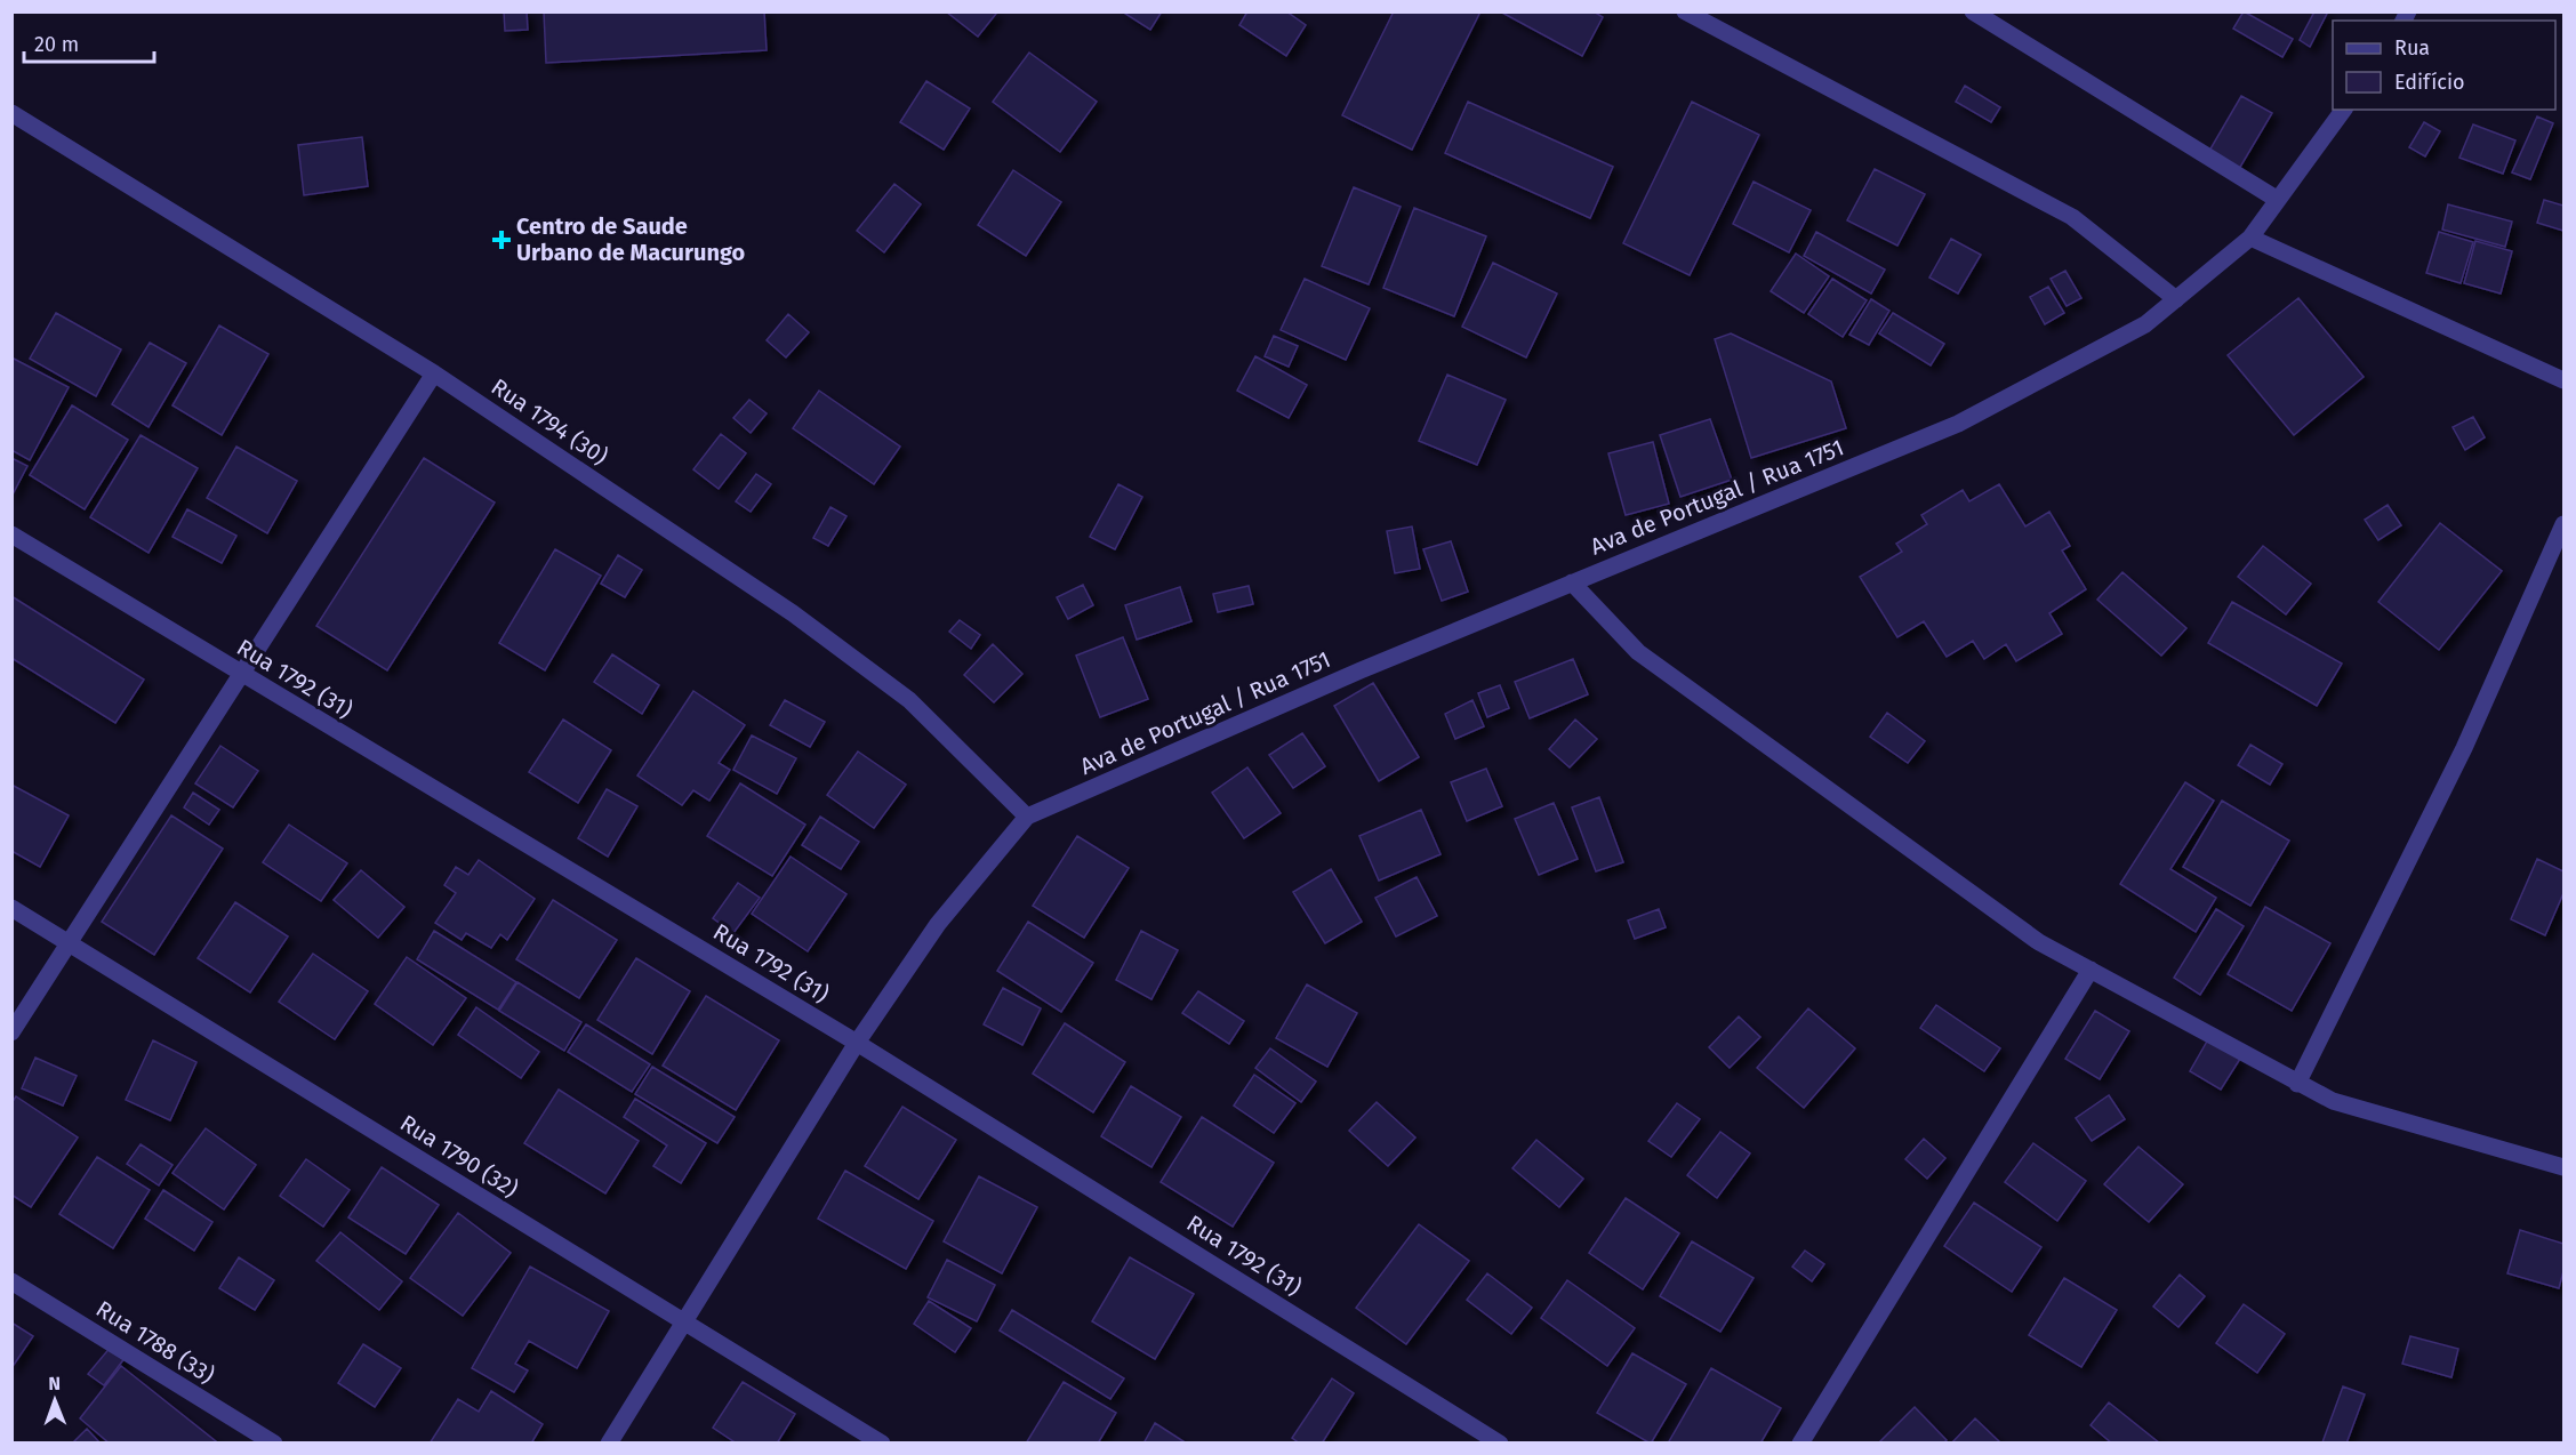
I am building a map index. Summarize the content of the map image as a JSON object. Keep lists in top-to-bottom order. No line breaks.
{"streets":{"street":["Rua 1794 (30)","Ava de Portugal / Rua 1751","Rua 1792 (31)","Rua 1790 (32)","Rua 1788 (33)"]},"crossings":[["Rua 1794 (30)","Ava de Portugal / Rua 1751"]],"places":{"health":["Centro de Saude Urbano de Macurungo"]},"legend":["Rua","Edifício"],"scale_bar":"20 m","north":"top"}
